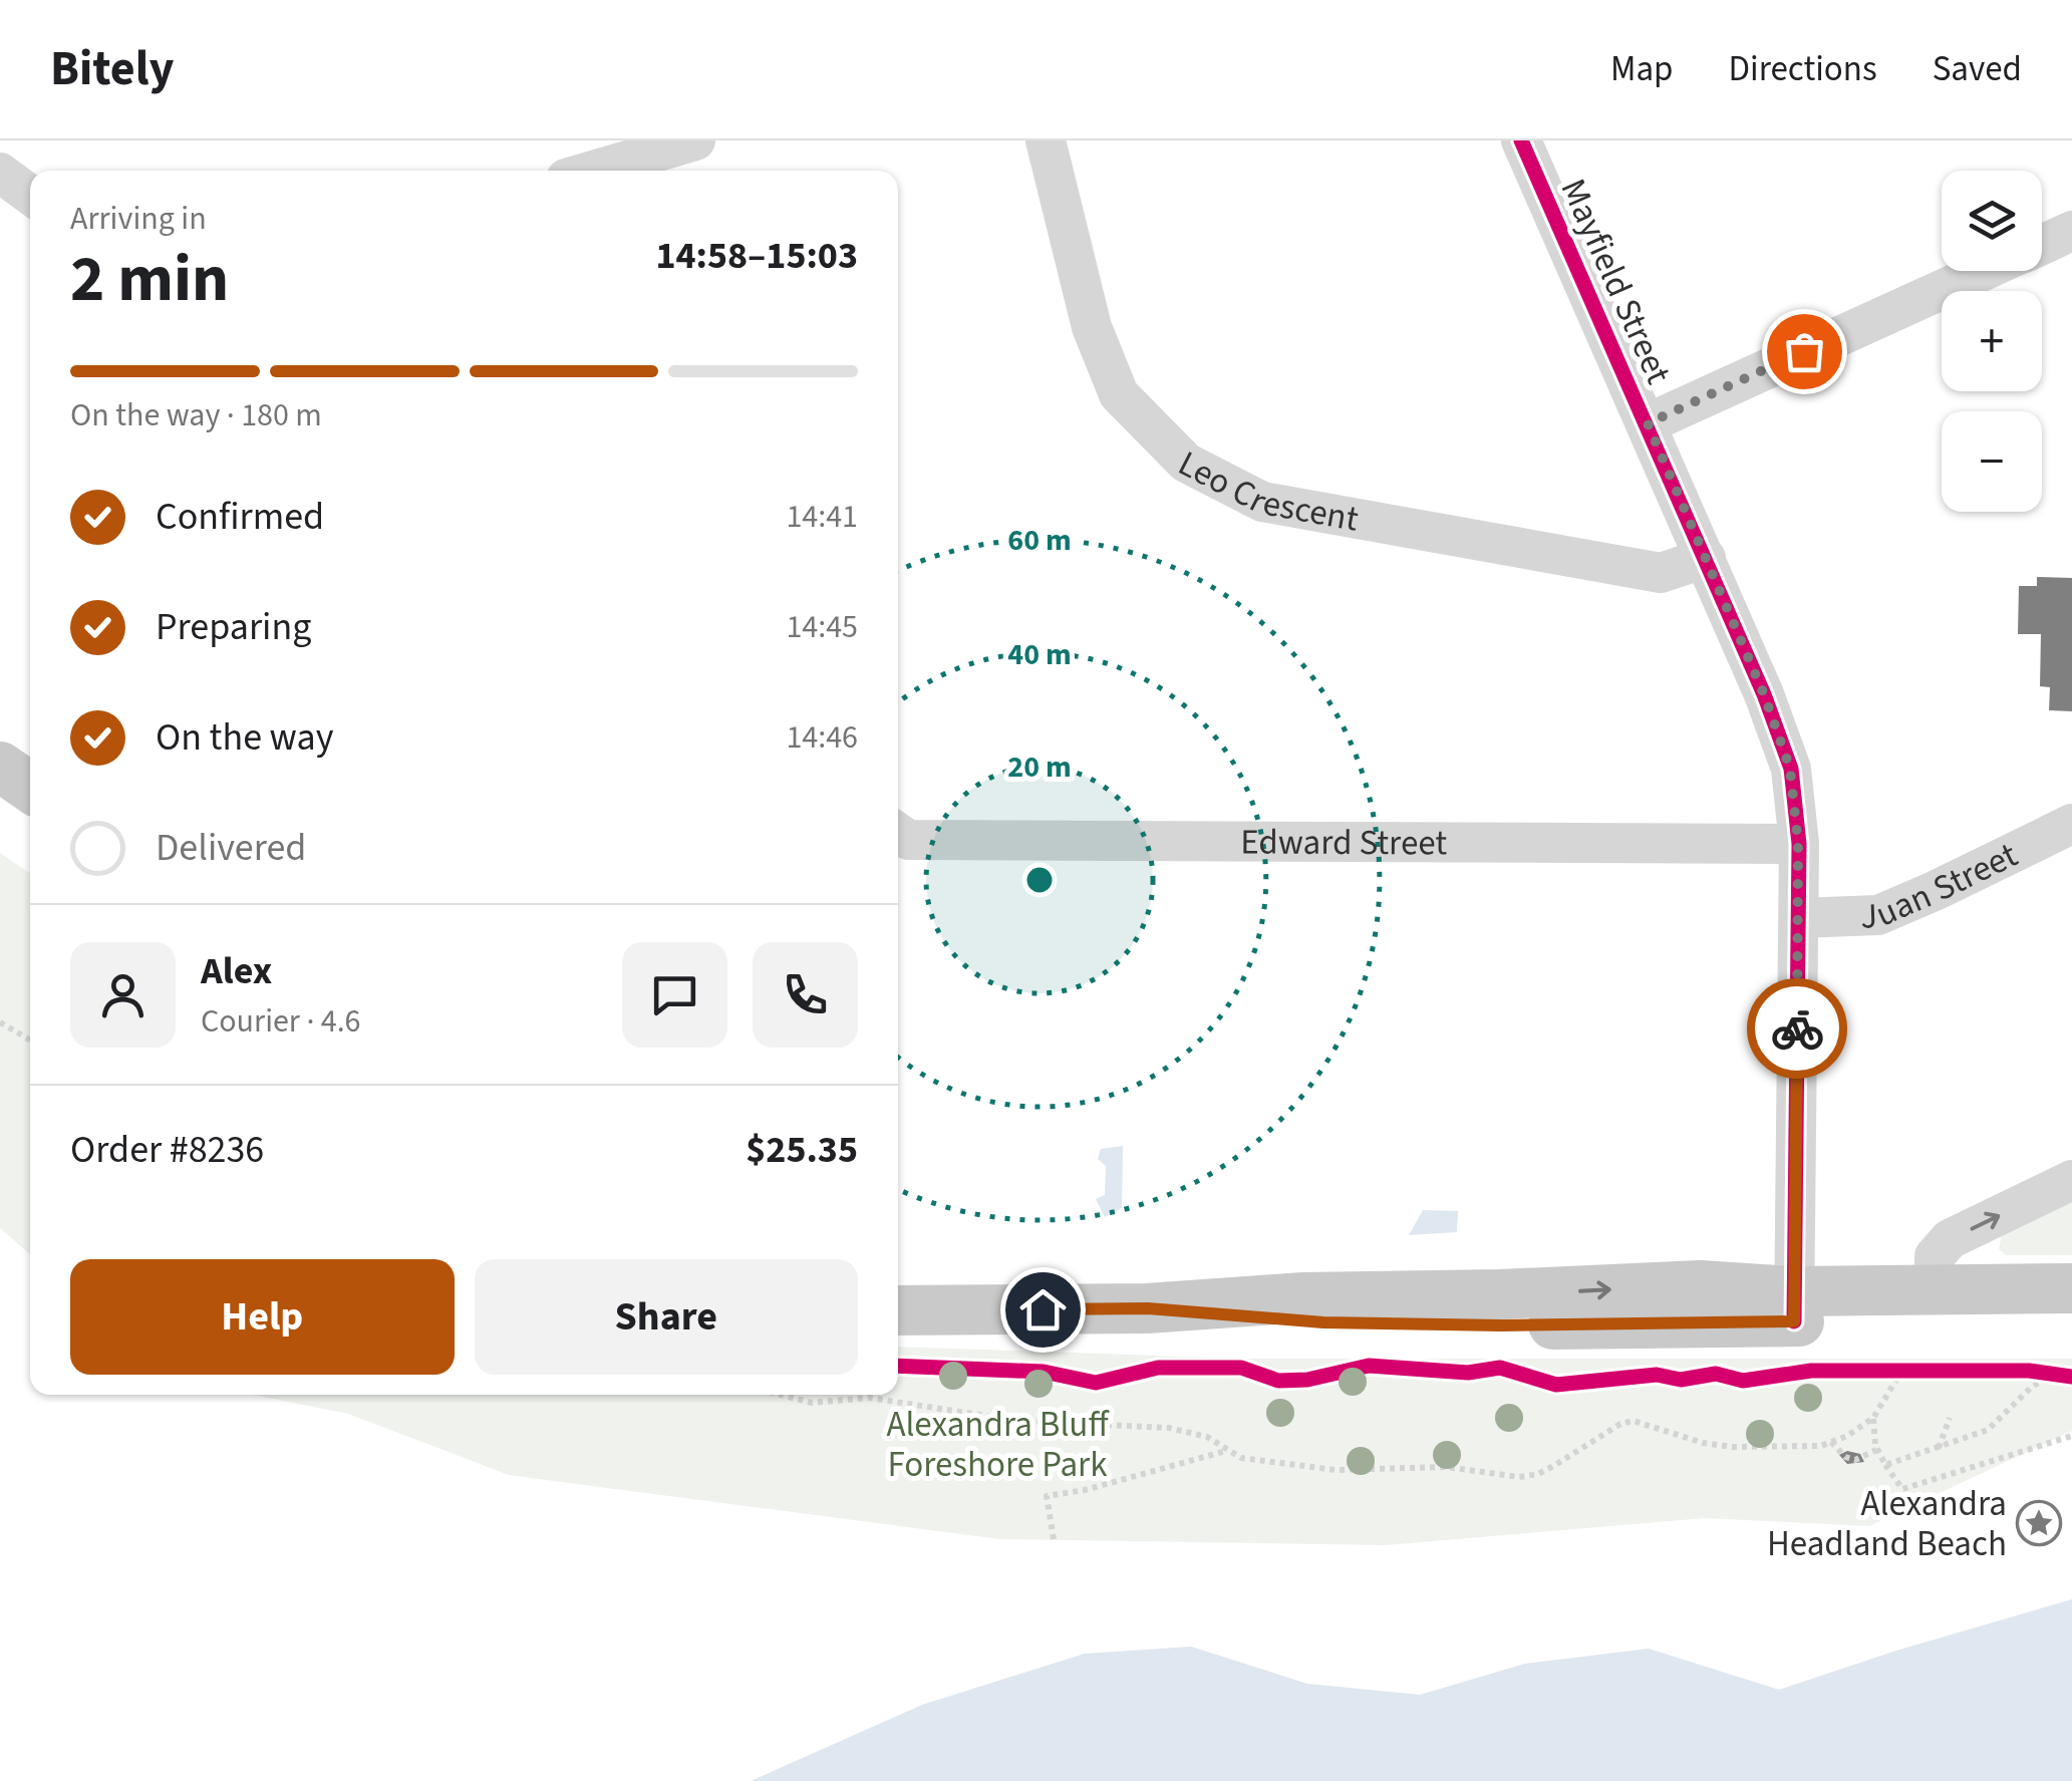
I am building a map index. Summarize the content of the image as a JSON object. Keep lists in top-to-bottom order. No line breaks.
{"streets":{"street":["Mayfield Street","Leo Crescent","Edward Street","Juan Street"]},"crossings":[["Mayfield Street","Leo Crescent"],["Mayfield Street","Edward Street"],["Mayfield Street","Juan Street"]],"parks":["Alexandra Bluff Foreshore Park"],"places":{"place":["Alexandra Headland Beach"]},"page":{"header":"Bitely","nav":["Map","Directions","Saved"],"map_buttons":["+","−"],"heading":["2 min","Arriving in","14:58–15:03"],"panel":["Alex","Courier · 4.6","Order #8236","$25.35"],"bar":"On the way · 180 m","list":[["Confirmed","14:41"],["Preparing","14:45"],["On the way","14:46"],"Delivered"],"buttons":["Help","Share"]},"rings":["60 m","40 m","20 m"]}
